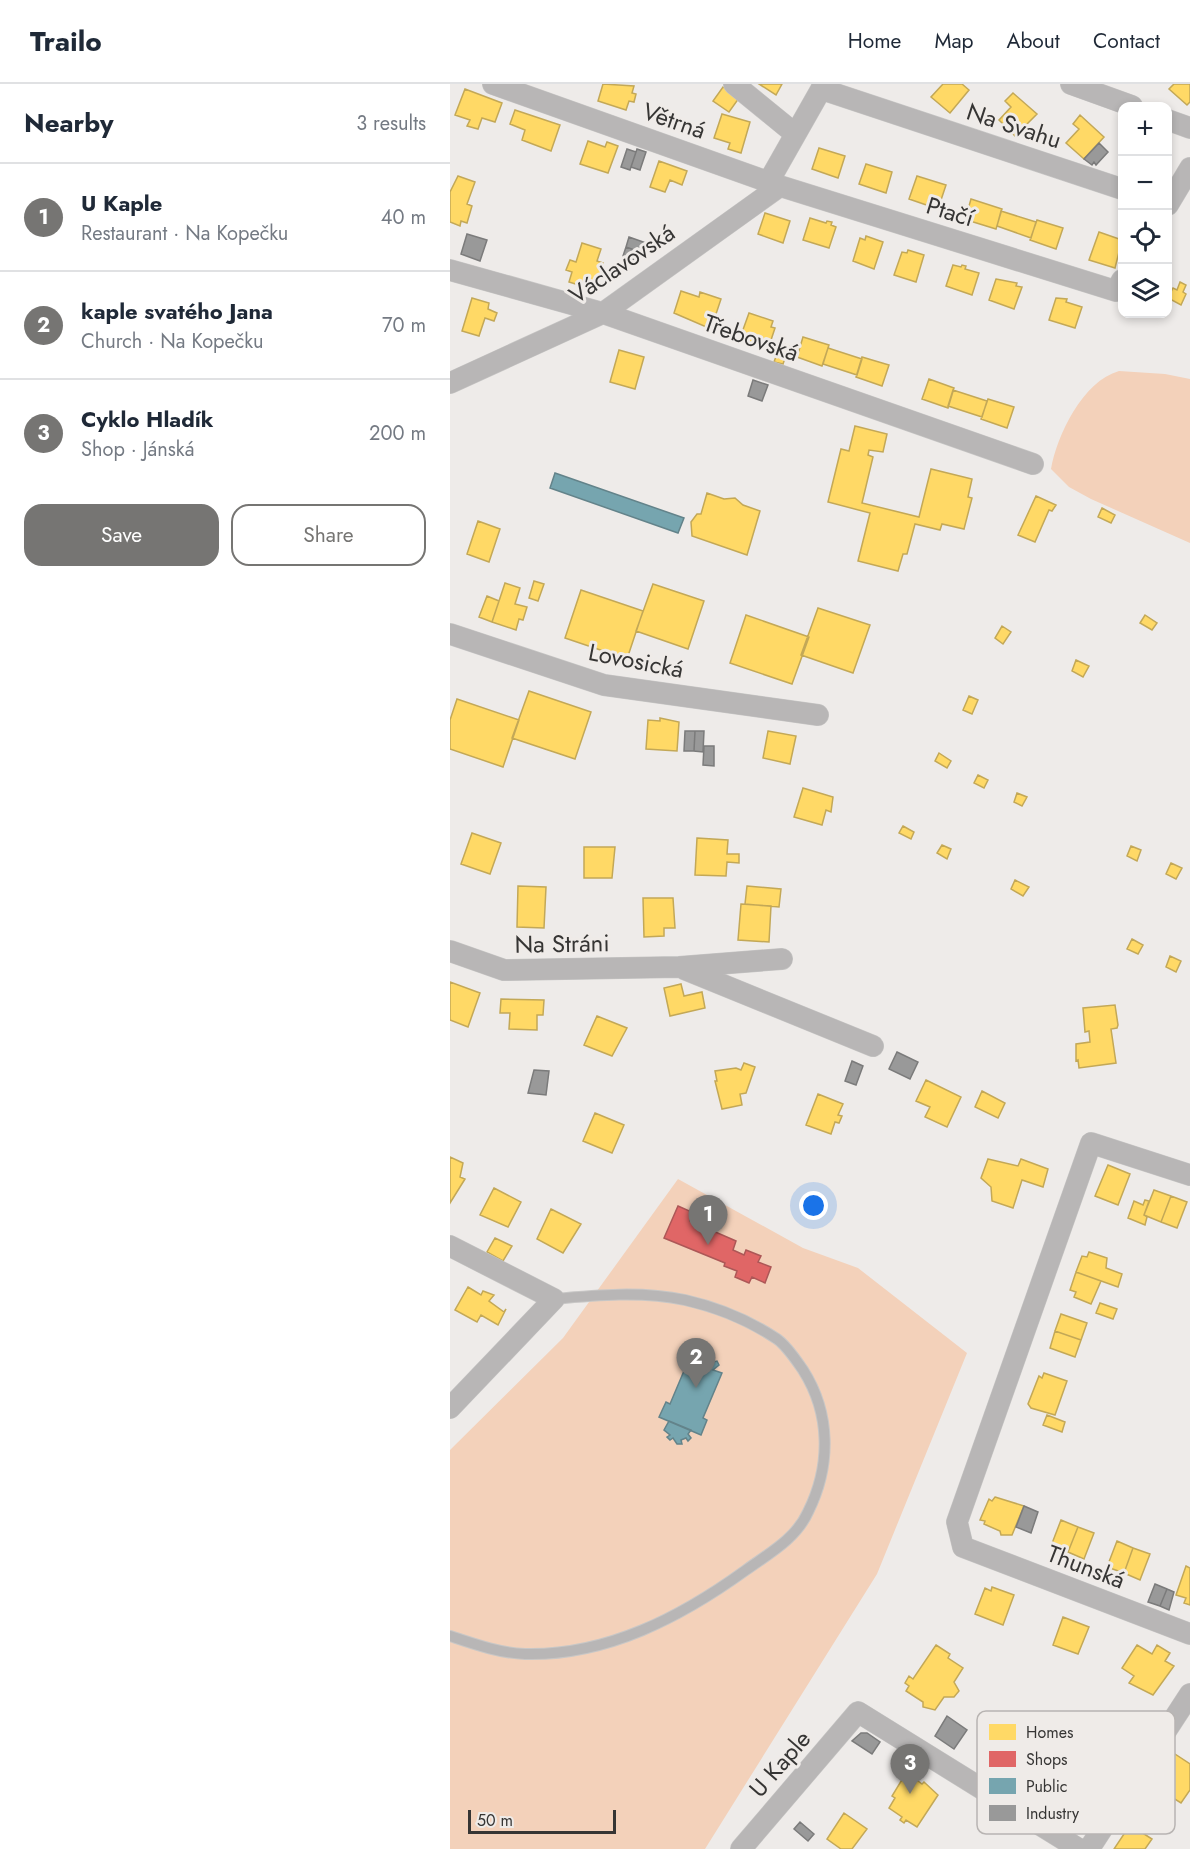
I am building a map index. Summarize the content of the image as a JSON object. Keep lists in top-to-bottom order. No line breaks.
{"streets":{"street":["Větrná","Na Svahu","Ptačí","Václavovská","Třebovská","Lovosická","Na Stráni","Thunská","U Kaple"]},"crossings":[["Větrná","Ptačí"],["Větrná","Václavovská"],["Na Svahu","Václavovská"],["Ptačí","Václavovská"],["Václavovská","Třebovská"]],"legend":["Homes","Shops","Public","Industry"],"scale_bar":"50 m","page":{"header":"Trailo","nav":["Home","Map","About","Contact"],"heading":["Nearby","3 results"],"map_buttons":["+","−"],"list":[{"mark":"1","name":"U Kaple","note":"Restaurant · Na Kopečku","value":"40 m"},{"mark":"2","name":"kaple svatého Jana","note":"Church · Na Kopečku","value":"70 m"},{"mark":"3","name":"Cyklo Hladík","note":"Shop · Jánská","value":"200 m"}],"buttons":["Save","Share"],"pins":["1","2","3"],"scale":"50 m"}}
